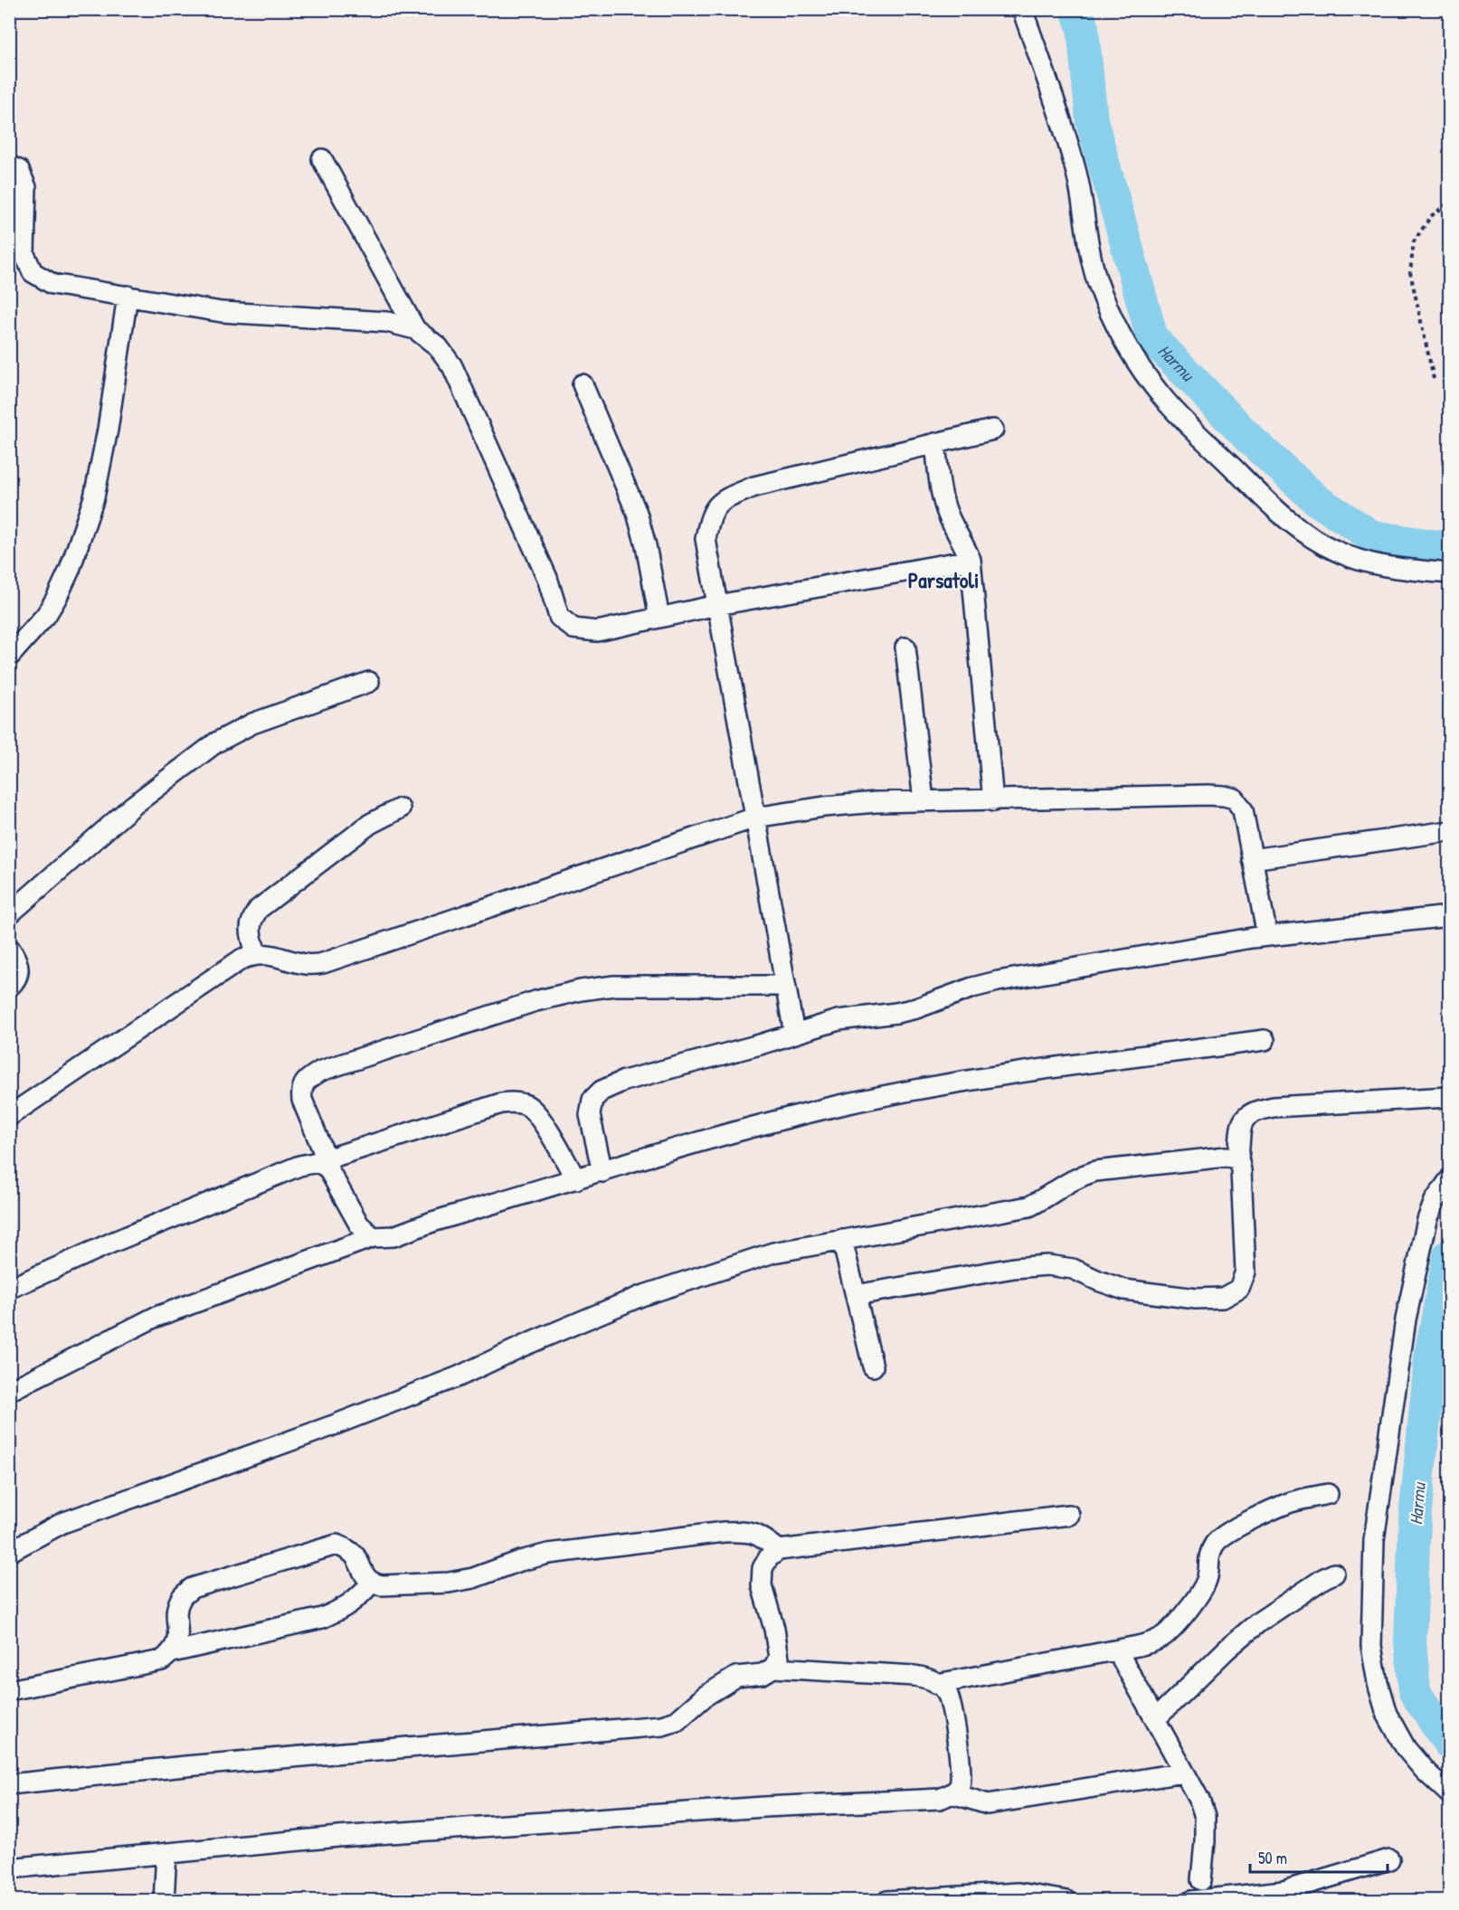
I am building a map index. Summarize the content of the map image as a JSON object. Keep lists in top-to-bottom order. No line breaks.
{"districts":["Parsatoli"],"water":["Harmu"],"scale_bar":"50 m"}
